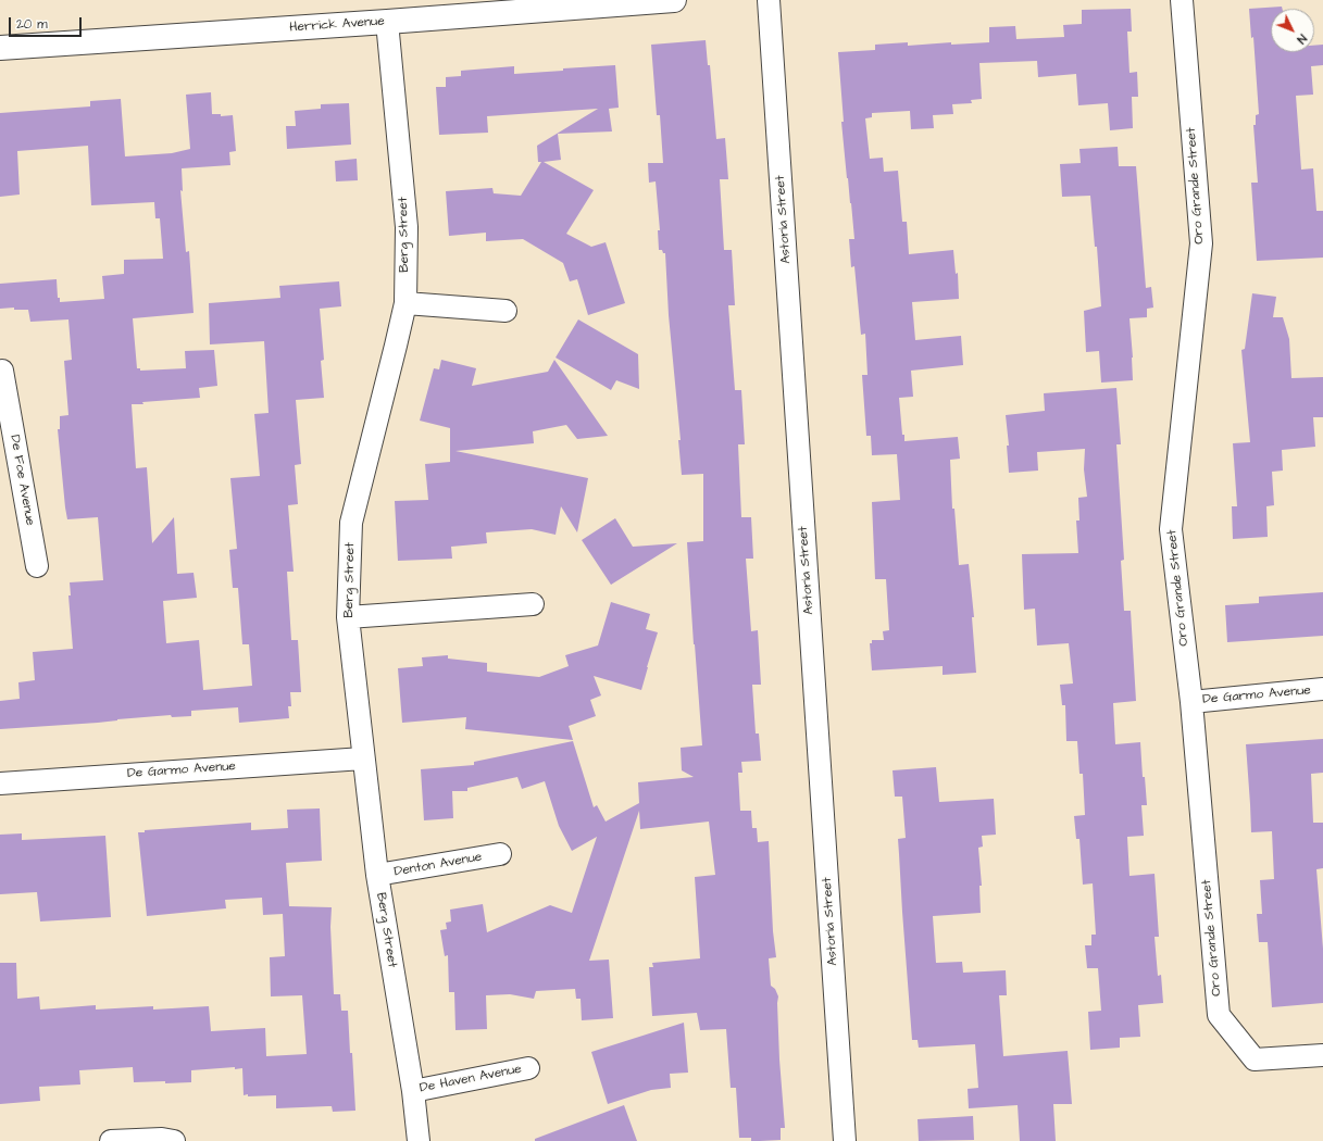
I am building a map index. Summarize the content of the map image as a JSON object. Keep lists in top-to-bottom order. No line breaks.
{"streets":{"street":["Herrick Avenue","Oro Grande Street","Astoria Street","Berg Street","De Foe Avenue","De Garmo Avenue","Denton Avenue","De Haven Avenue"]},"crossings":[["Herrick Avenue","Berg Street"],["Oro Grande Street","De Garmo Avenue"],["Berg Street","De Garmo Avenue"],["Berg Street","Denton Avenue"],["Berg Street","De Haven Avenue"]],"scale_bar":"20 m","north":"bottom right"}
